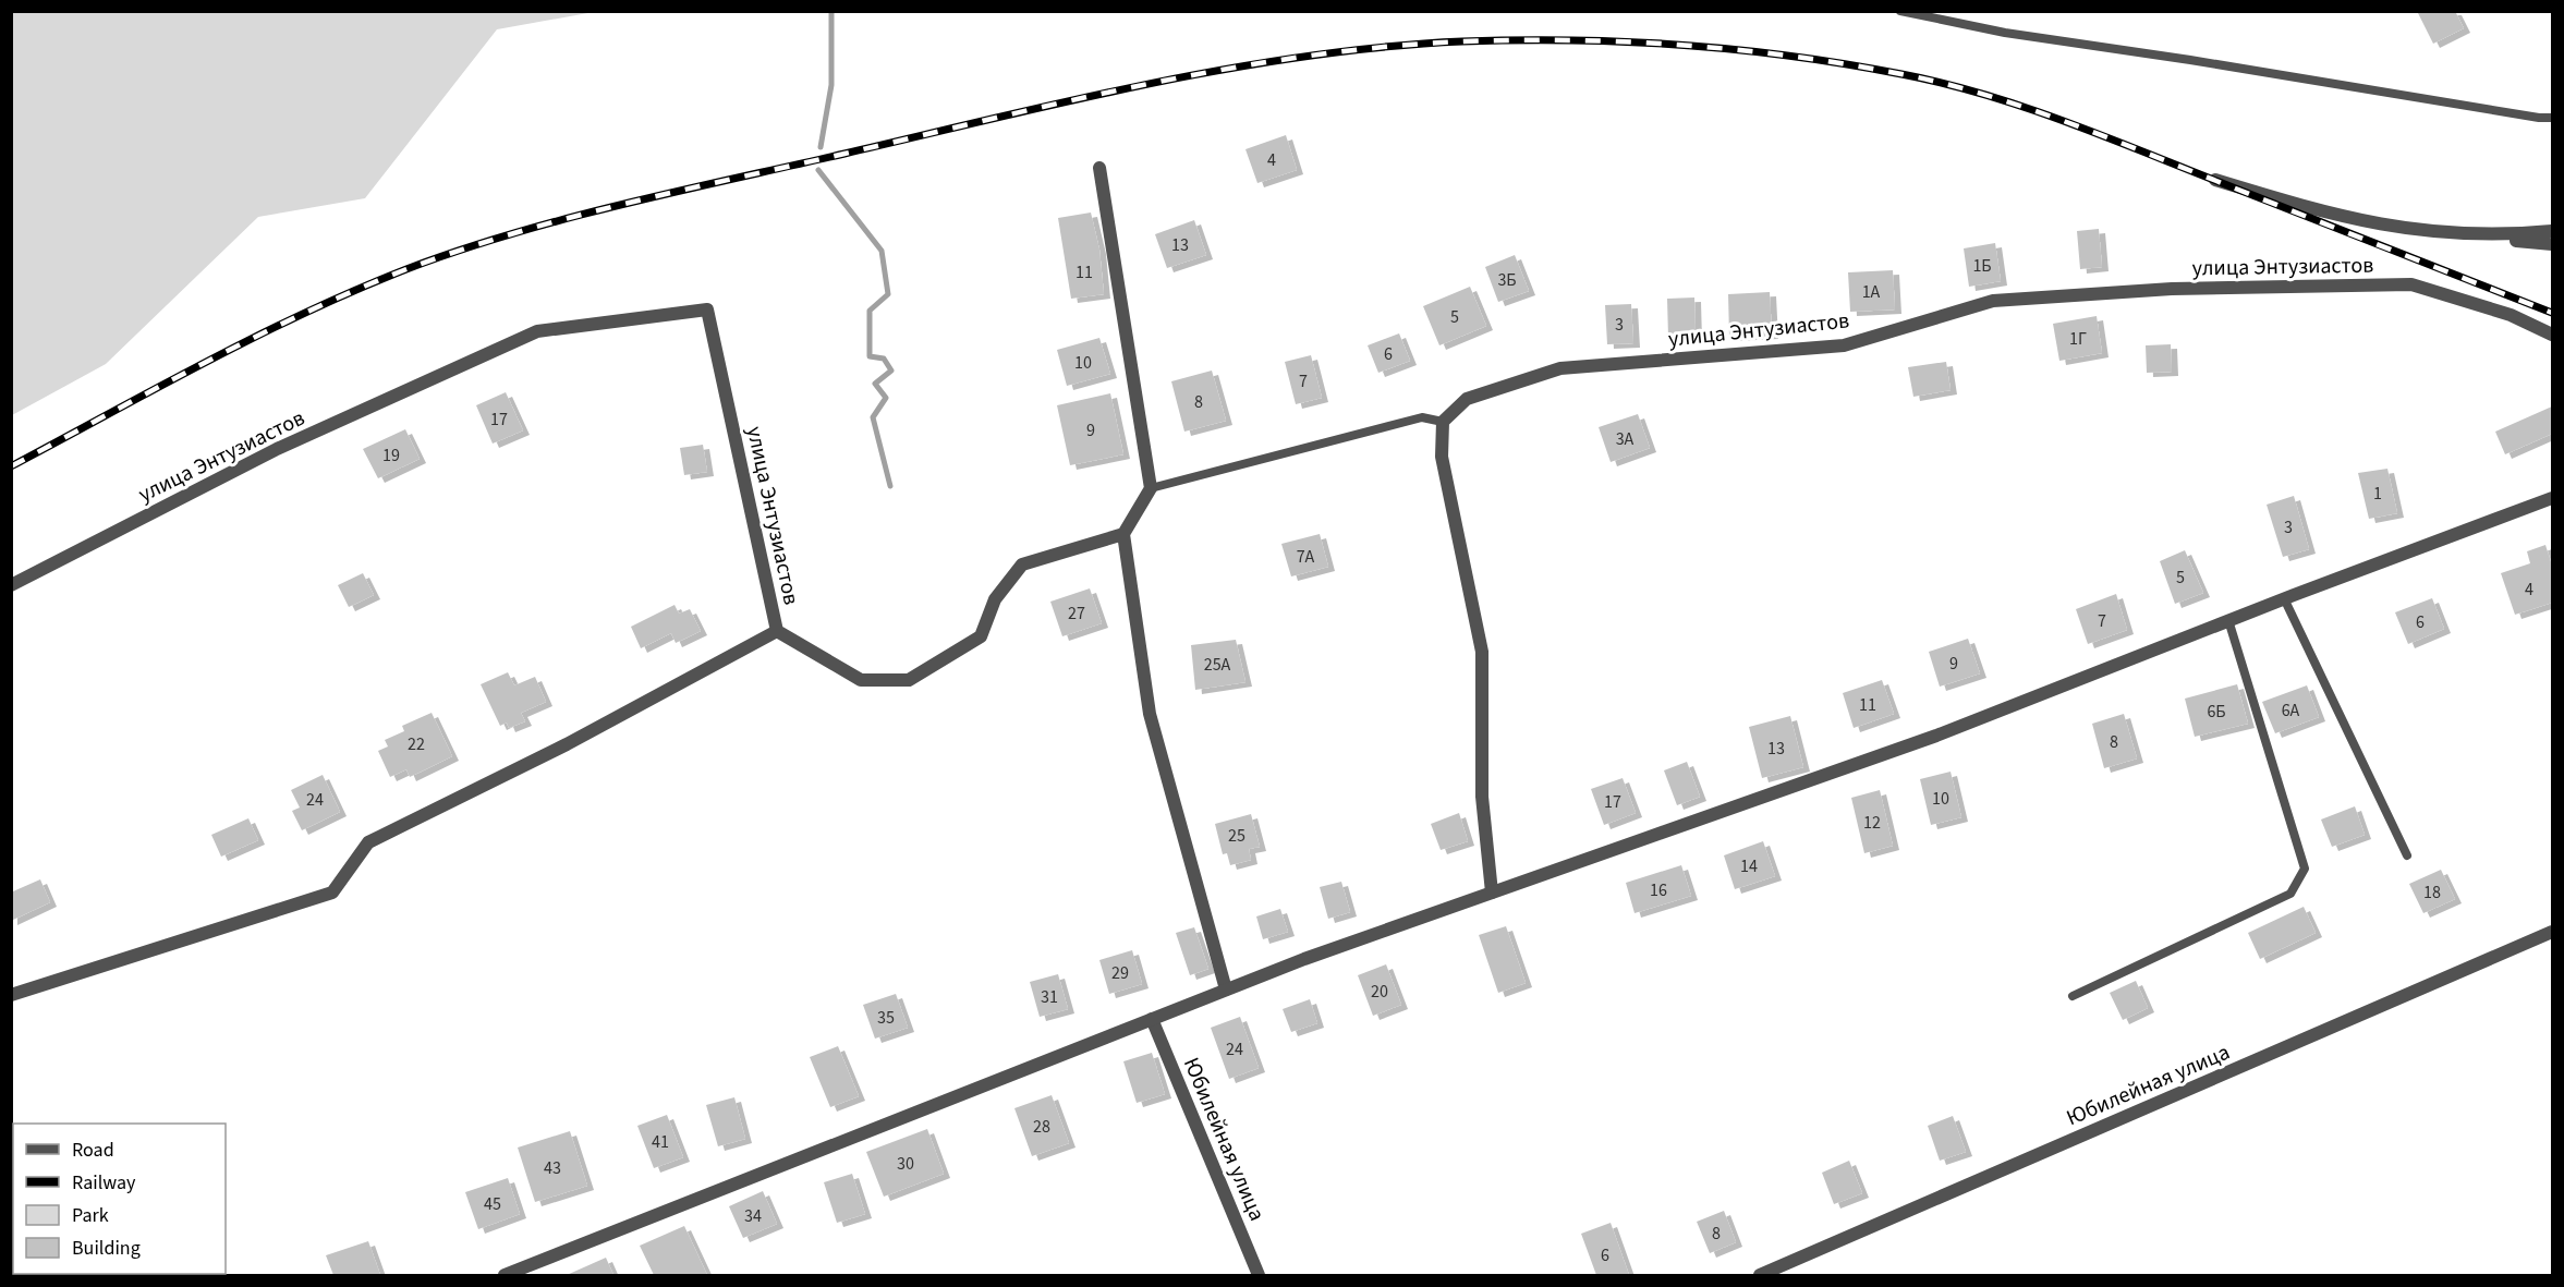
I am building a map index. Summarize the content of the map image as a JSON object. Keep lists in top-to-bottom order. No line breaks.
{"streets":{"street":["улица Энтузиастов","Юбилейная улица"]},"house_numbers":["4","13","1Б","11","3Б","1А","5","3","1Г","6","10","7","8","17","9","3А","19","1","3","7А","5","4","27","7","6","9","25А","11","6А","6Б","8","22","13","10","24","17","12","25","14","16","18","29","20","31","35","24","28","41","30","43","45","34","8","6"],"legend":["Road","Railway","Park","Building"]}
